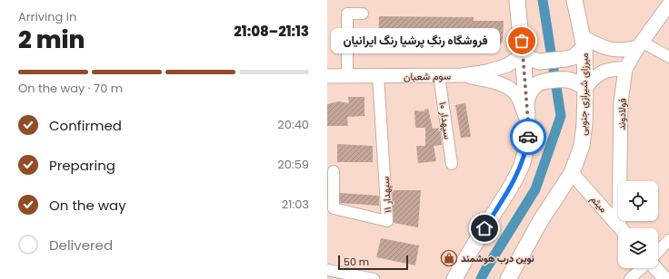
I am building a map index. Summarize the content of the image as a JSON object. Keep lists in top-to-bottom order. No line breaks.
{"streets":{"main road":["میرزای شیرازی جنوبی"],"street":["سوم شعبان","فولادوند","سپهدار ۱۰","سپهدار ۱۱","میثم"]},"crossings":[["سوم شعبان","سپهدار ۱۰"],["سوم شعبان","سپهدار ۱۱"],["میرزای شیرازی جنوبی","میثم"]],"places":{"other":["فروشگاه رنگِ پرشیا رنگ ایرانیان"],"shop":["نوین درب هوشمند"]},"scale_bar":"50 m","page":{"heading":["2 min","Arriving in","21:08–21:13"],"bubble":"فروشگاه رنگِ پرشیا رنگ ایرانیان","bar":"On the way · 70 m","list":[["Confirmed","20:40"],["Preparing","20:59"],["On the way","21:03"],"Delivered"],"scale":"50 m"}}
